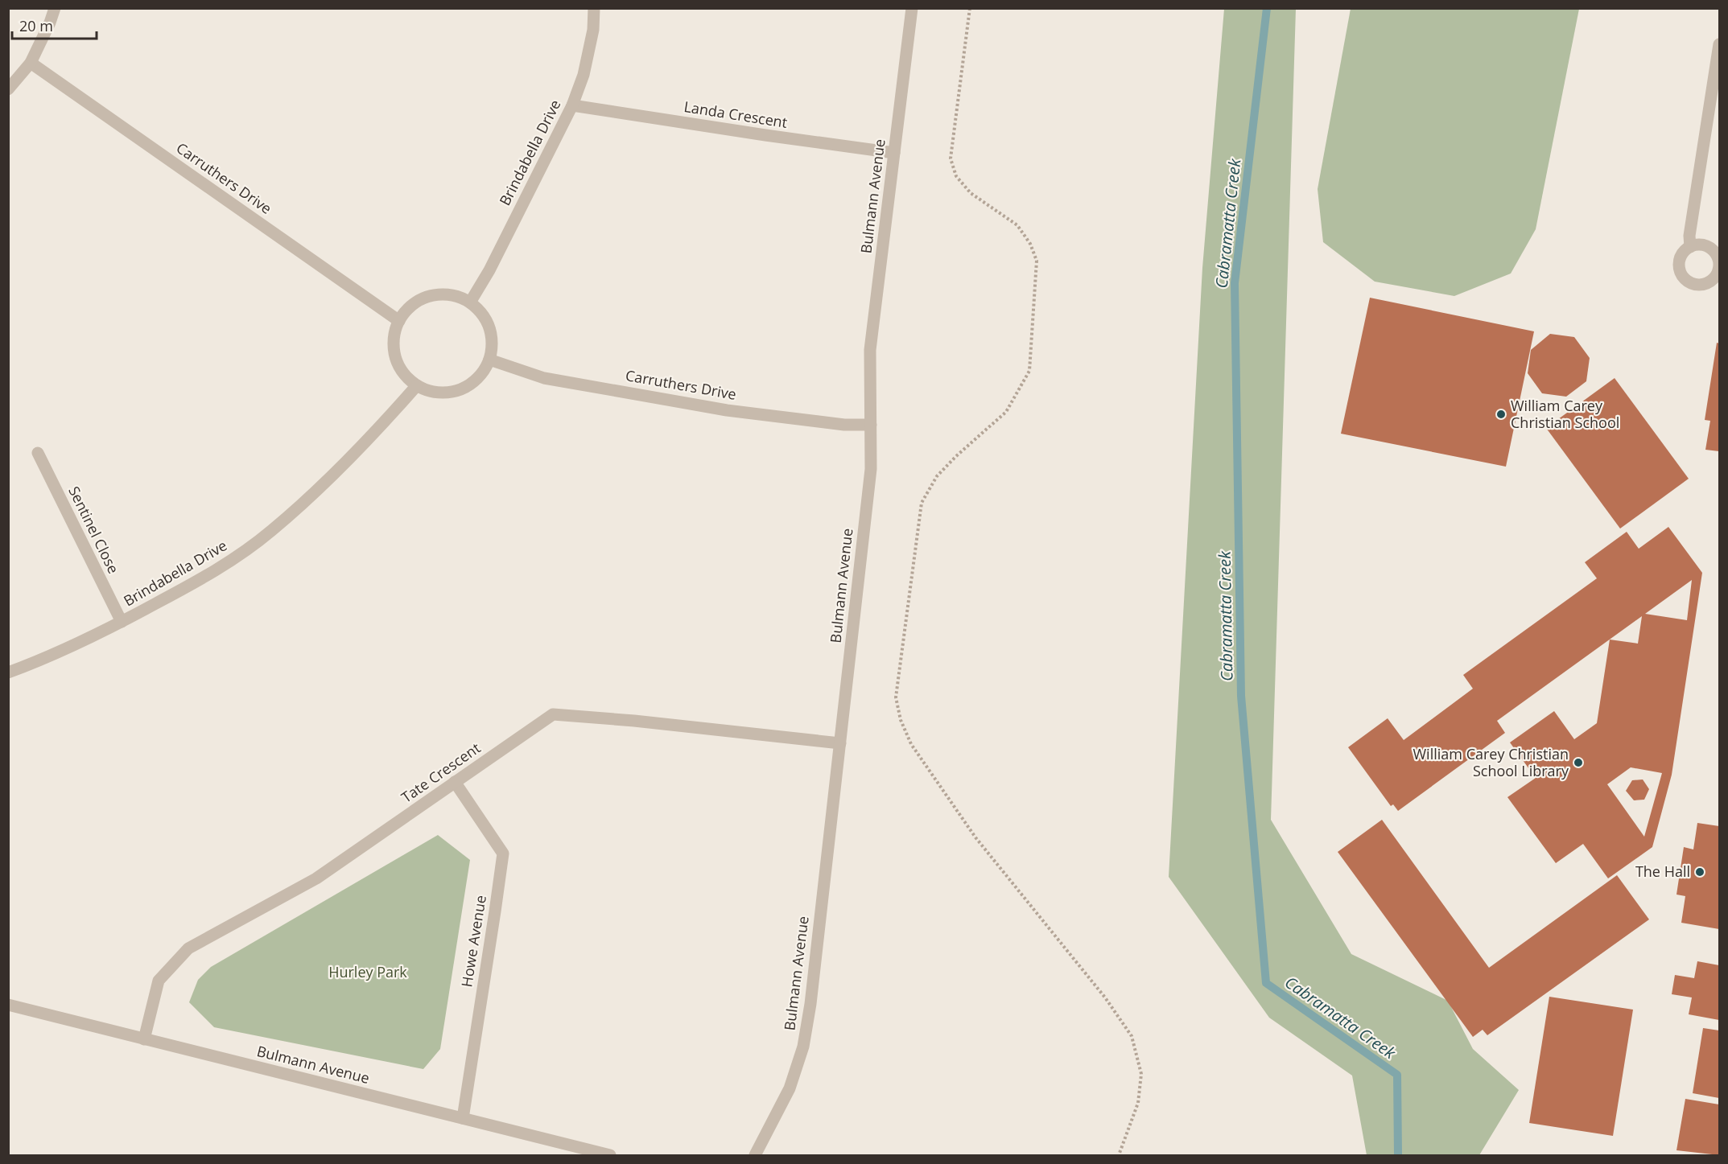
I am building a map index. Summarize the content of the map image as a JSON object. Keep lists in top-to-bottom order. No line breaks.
{"streets":{"street":["Landa Crescent","Brindabella Drive","Carruthers Drive","Bulmann Avenue","Sentinel Close","Tate Crescent","Howe Avenue"]},"crossings":[["Landa Crescent","Brindabella Drive"],["Landa Crescent","Bulmann Avenue"],["Brindabella Drive","Carruthers Drive"],["Brindabella Drive","Sentinel Close"],["Carruthers Drive","Bulmann Avenue"],["Bulmann Avenue","Tate Crescent"],["Bulmann Avenue","Howe Avenue"],["Tate Crescent","Howe Avenue"]],"water":["Cabramatta Creek"],"parks":["Hurley Park"],"places":["William Carey Christian School","William Carey Christian School Library","The Hall"],"scale_bar":"20 m"}
